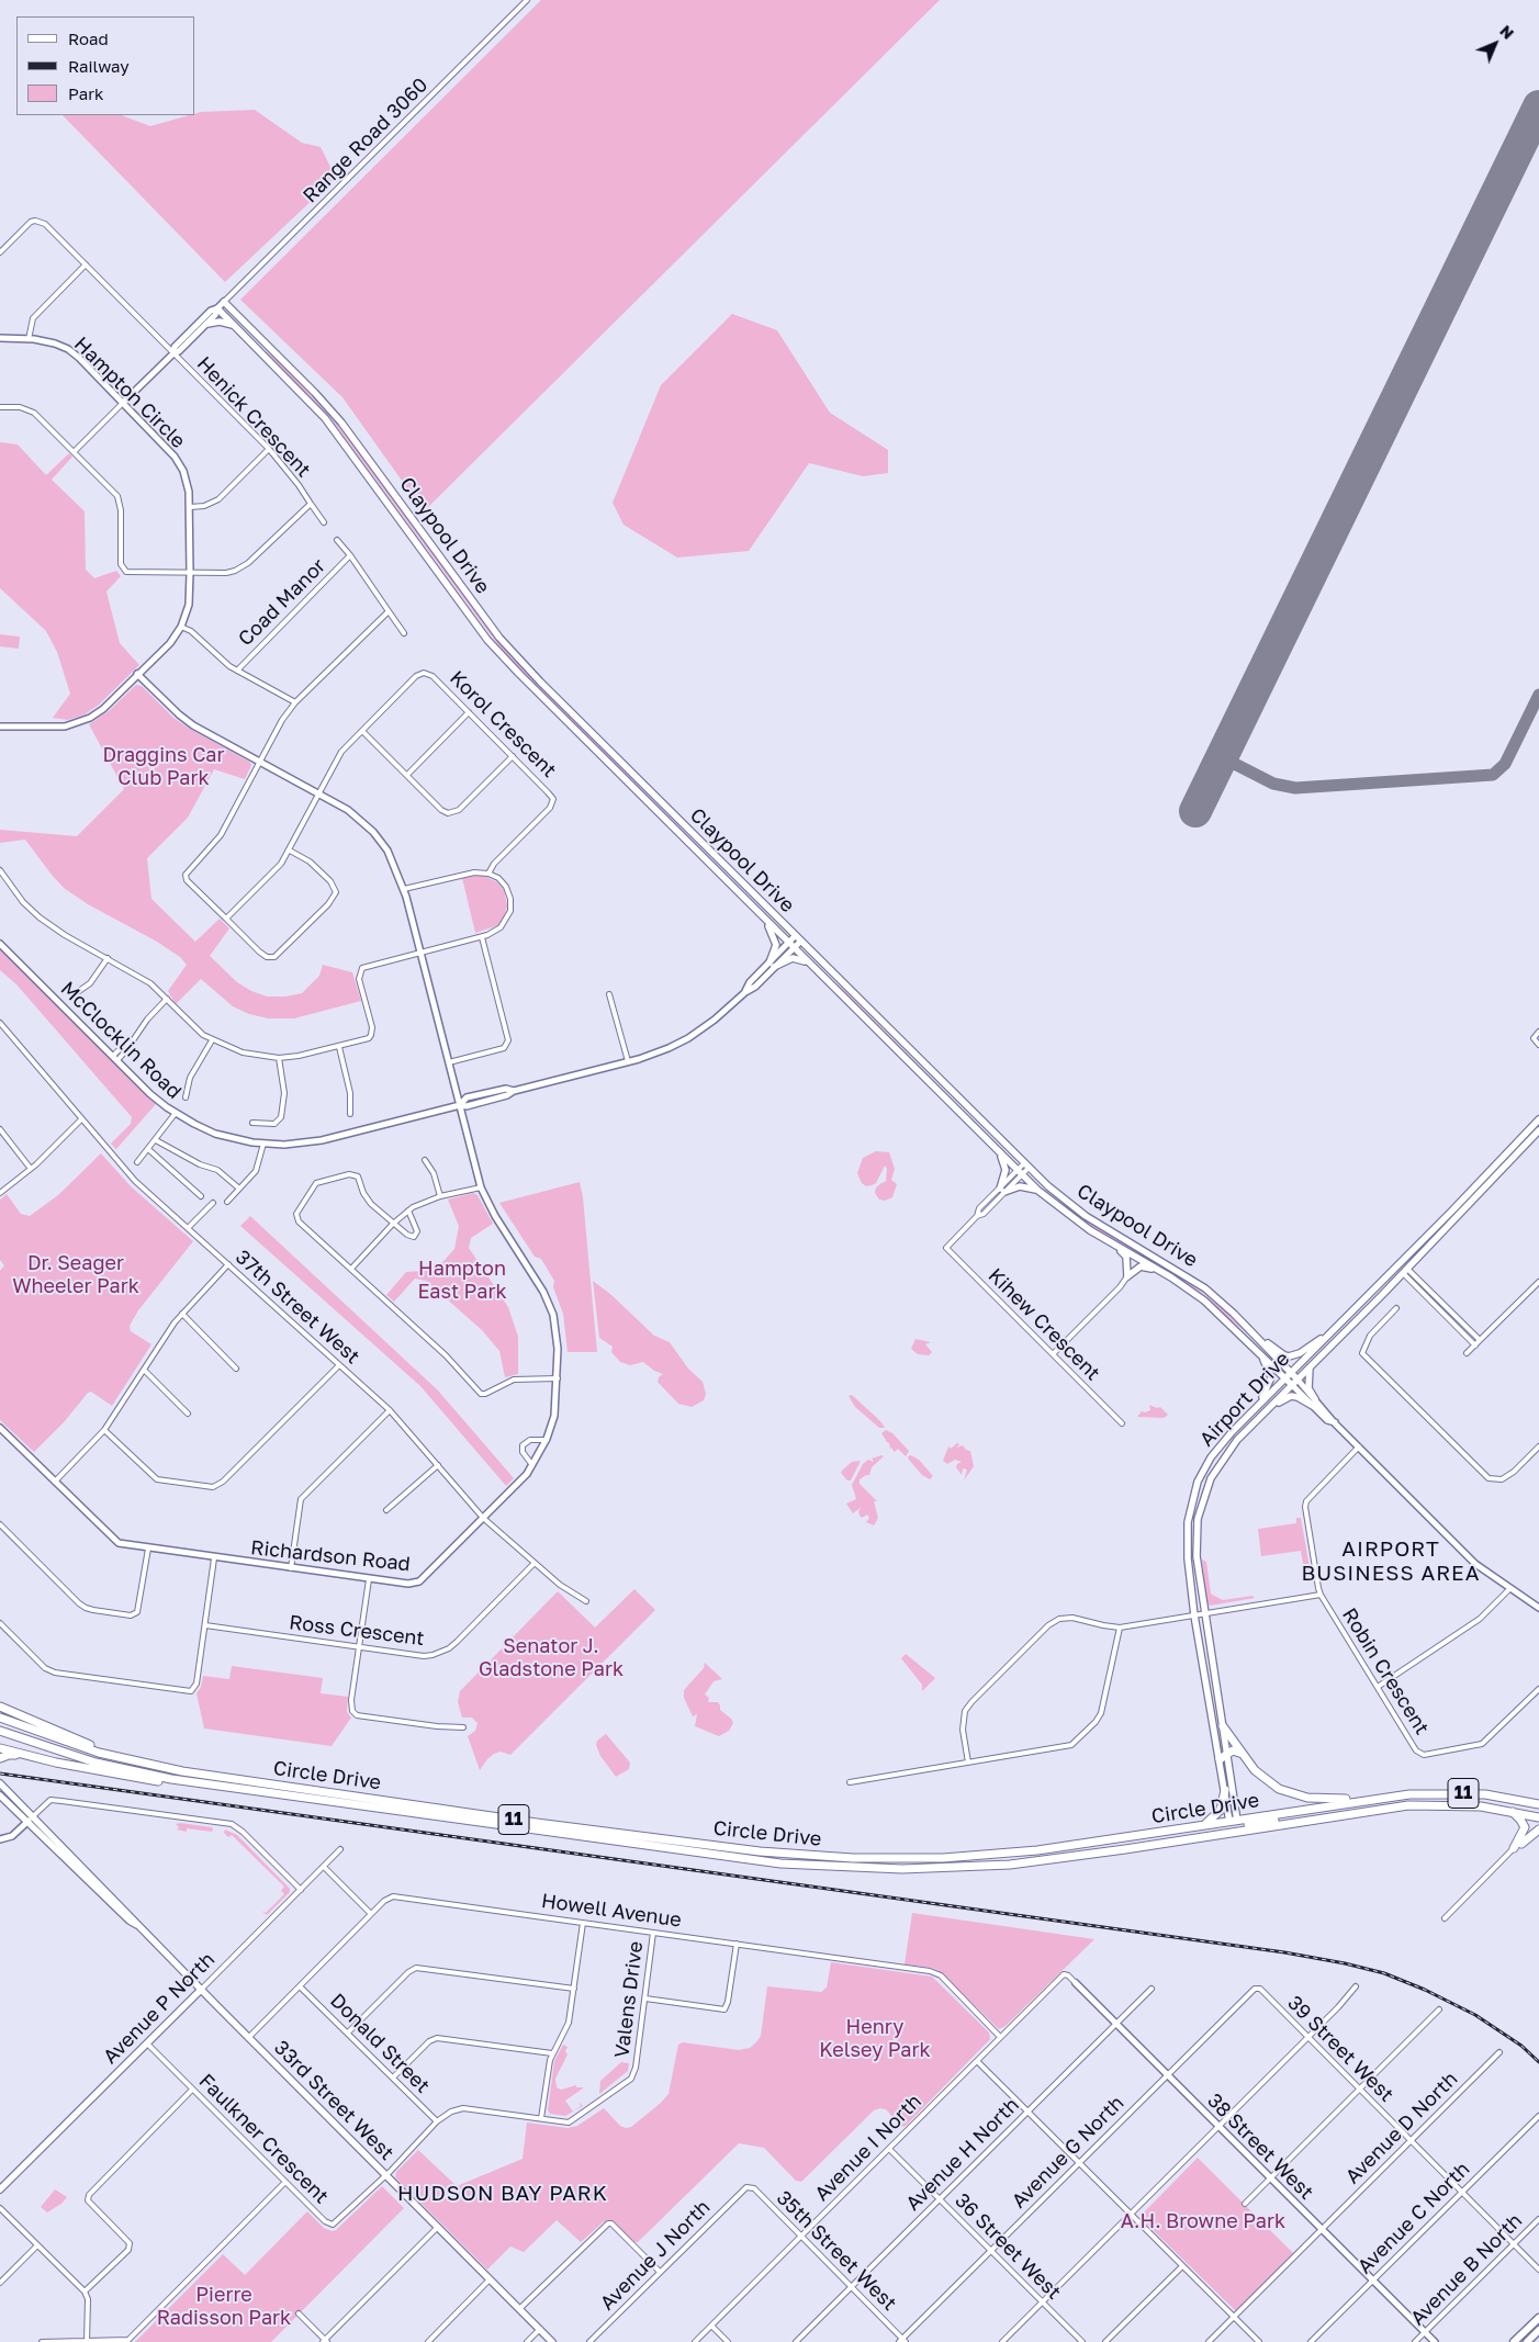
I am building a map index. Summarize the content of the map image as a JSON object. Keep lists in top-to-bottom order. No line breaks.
{"streets":{"highway":["Circle Drive","11"],"main road":["Claypool Drive","Airport Drive","Avenue P North","33rd Street West"],"street":["Range Road 3060","Hampton Circle","Henick Crescent","Coad Manor","Korol Crescent","McClocklin Road","37th Street West","Kihew Crescent","Richardson Road","Ross Crescent","Robin Crescent","Howell Avenue","Valens Drive","Donald Street","39 Street West","Avenue D North","Faulkner Crescent","38 Street West","Avenue I North","Avenue G North","Avenue H North","Avenue C North","36 Street West","35th Street West","Avenue J North","Avenue B North"]},"crossings":[["Range Road 3060","Claypool Drive"],["Hampton Circle","Henick Crescent"],["Hampton Circle","Richardson Road"],["Claypool Drive","McClocklin Road"],["Claypool Drive","Airport Drive"],["Korol Crescent","Richardson Road"],["McClocklin Road","Richardson Road"],["37th Street West","Richardson Road"],["37th Street West","Ross Crescent"],["Airport Drive","Robin Crescent"],["Airport Drive","Circle Drive"],["Howell Avenue","Valens Drive"],["Howell Avenue","Donald Street"],["Howell Avenue","33rd Street West"],["Howell Avenue","Avenue I North"],["Valens Drive","Donald Street"],["Valens Drive","33rd Street West"],["Valens Drive","Faulkner Crescent"],["Avenue P North","33rd Street West"],["Avenue P North","Faulkner Crescent"],["39 Street West","Avenue D North"],["39 Street West","Avenue G North"],["39 Street West","Avenue C North"],["39 Street West","Avenue B North"],["33rd Street West","Faulkner Crescent"],["Avenue D North","38 Street West"],["38 Street West","Avenue I North"],["38 Street West","Avenue G North"],["38 Street West","Avenue H North"],["38 Street West","Avenue C North"],["38 Street West","Avenue B North"],["Avenue I North","36 Street West"],["Avenue I North","35th Street West"],["Avenue G North","36 Street West"],["Avenue G North","35th Street West"],["Avenue H North","36 Street West"],["Avenue H North","35th Street West"],["35th Street West","Avenue J North"]],"districts":["AIRPORT BUSINESS AREA","HUDSON BAY PARK"],"parks":["Draggins Car Club Park","Dr. Seager Wheeler Park","Hampton East Park","Senator J. Gladstone Park","Henry Kelsey Park","A.H. Browne Park","Pierre Radisson Park"],"legend":["Road","Railway","Park"],"north":"top right"}
